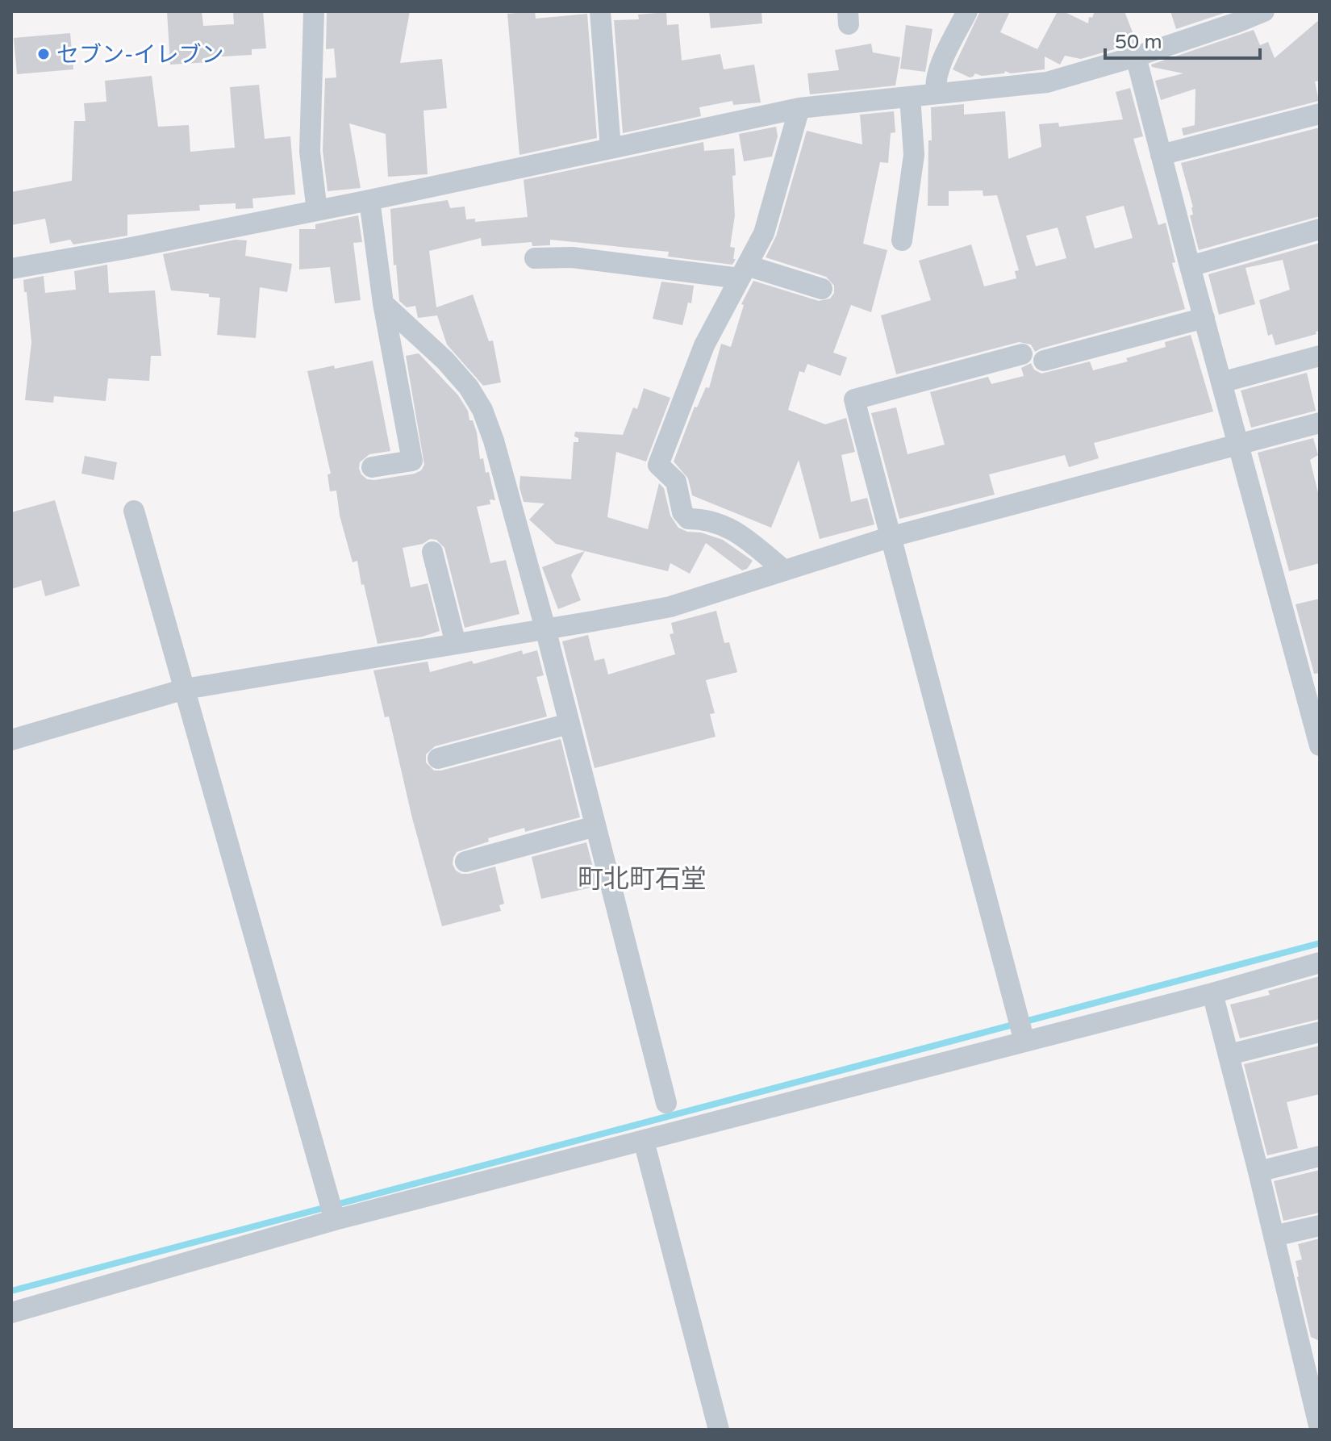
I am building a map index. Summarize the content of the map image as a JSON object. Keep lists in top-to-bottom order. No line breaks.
{"districts":["町北町石堂"],"places":["セブン-イレブン"],"scale_bar":"50 m"}
